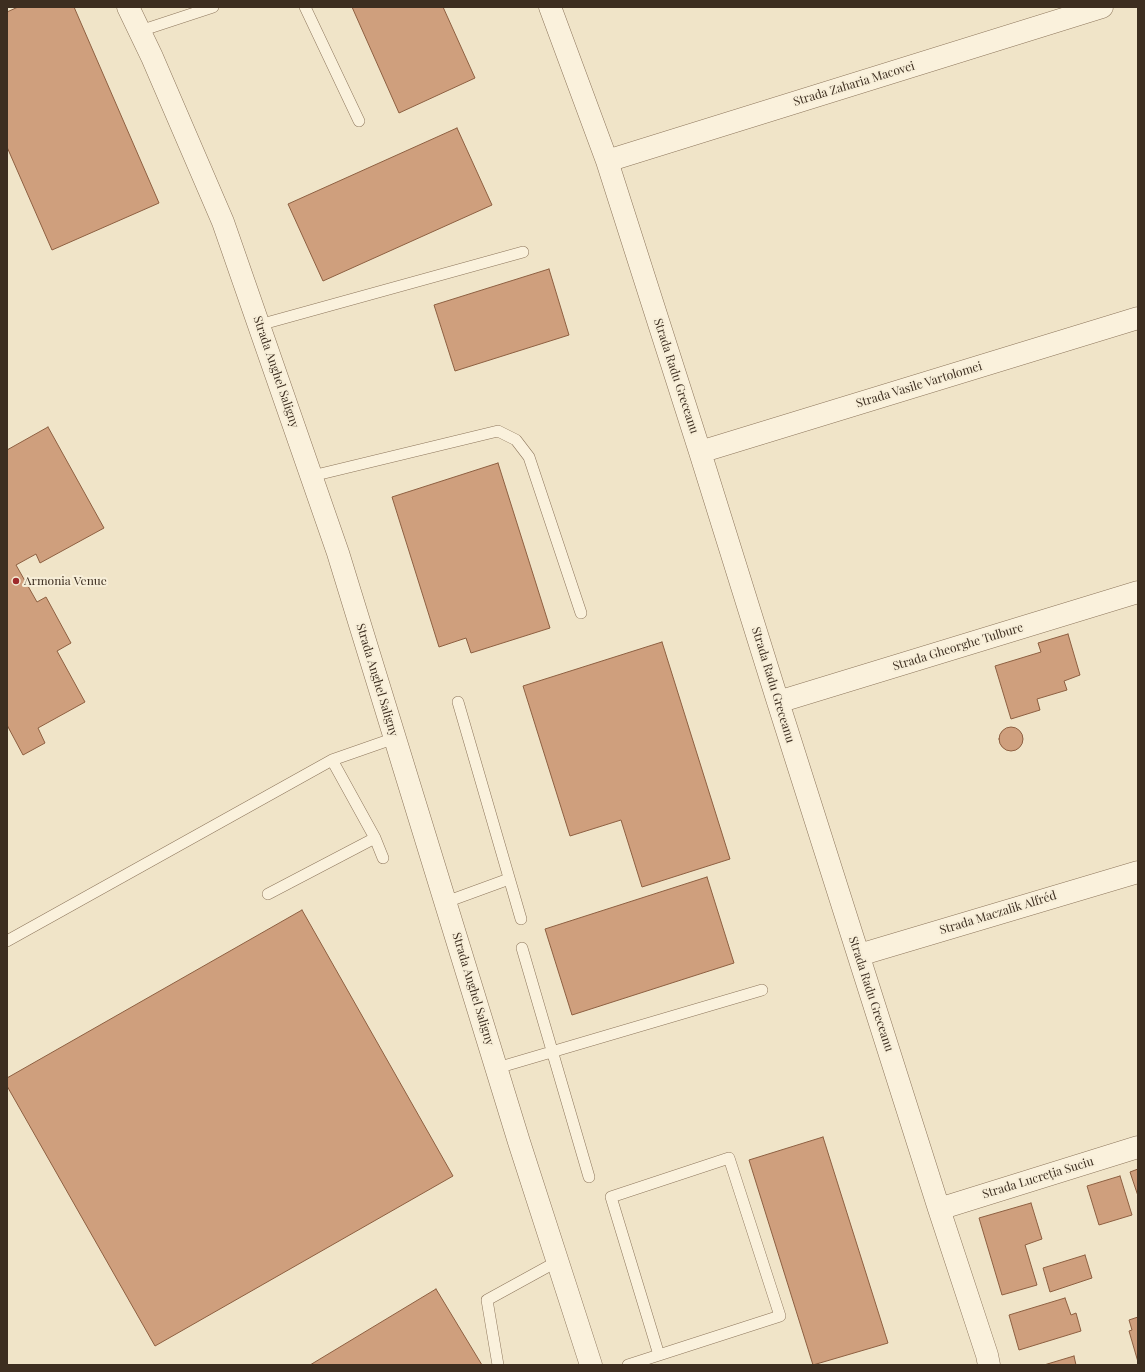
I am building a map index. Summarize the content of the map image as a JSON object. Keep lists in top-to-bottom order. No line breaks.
{"streets":{"street":["Strada Zaharia Macovei","Strada Anghel Saligny","Strada Radu Greceanu","Strada Vasile Vartolomei","Strada Gheorghe Tulbure","Strada Maczalik Alfréd","Strada Lucreția Suciu"]},"crossings":[["Strada Zaharia Macovei","Strada Radu Greceanu"],["Strada Radu Greceanu","Strada Vasile Vartolomei"],["Strada Radu Greceanu","Strada Gheorghe Tulbure"],["Strada Radu Greceanu","Strada Maczalik Alfréd"],["Strada Radu Greceanu","Strada Lucreția Suciu"]],"places":["Armonia Venue"]}
